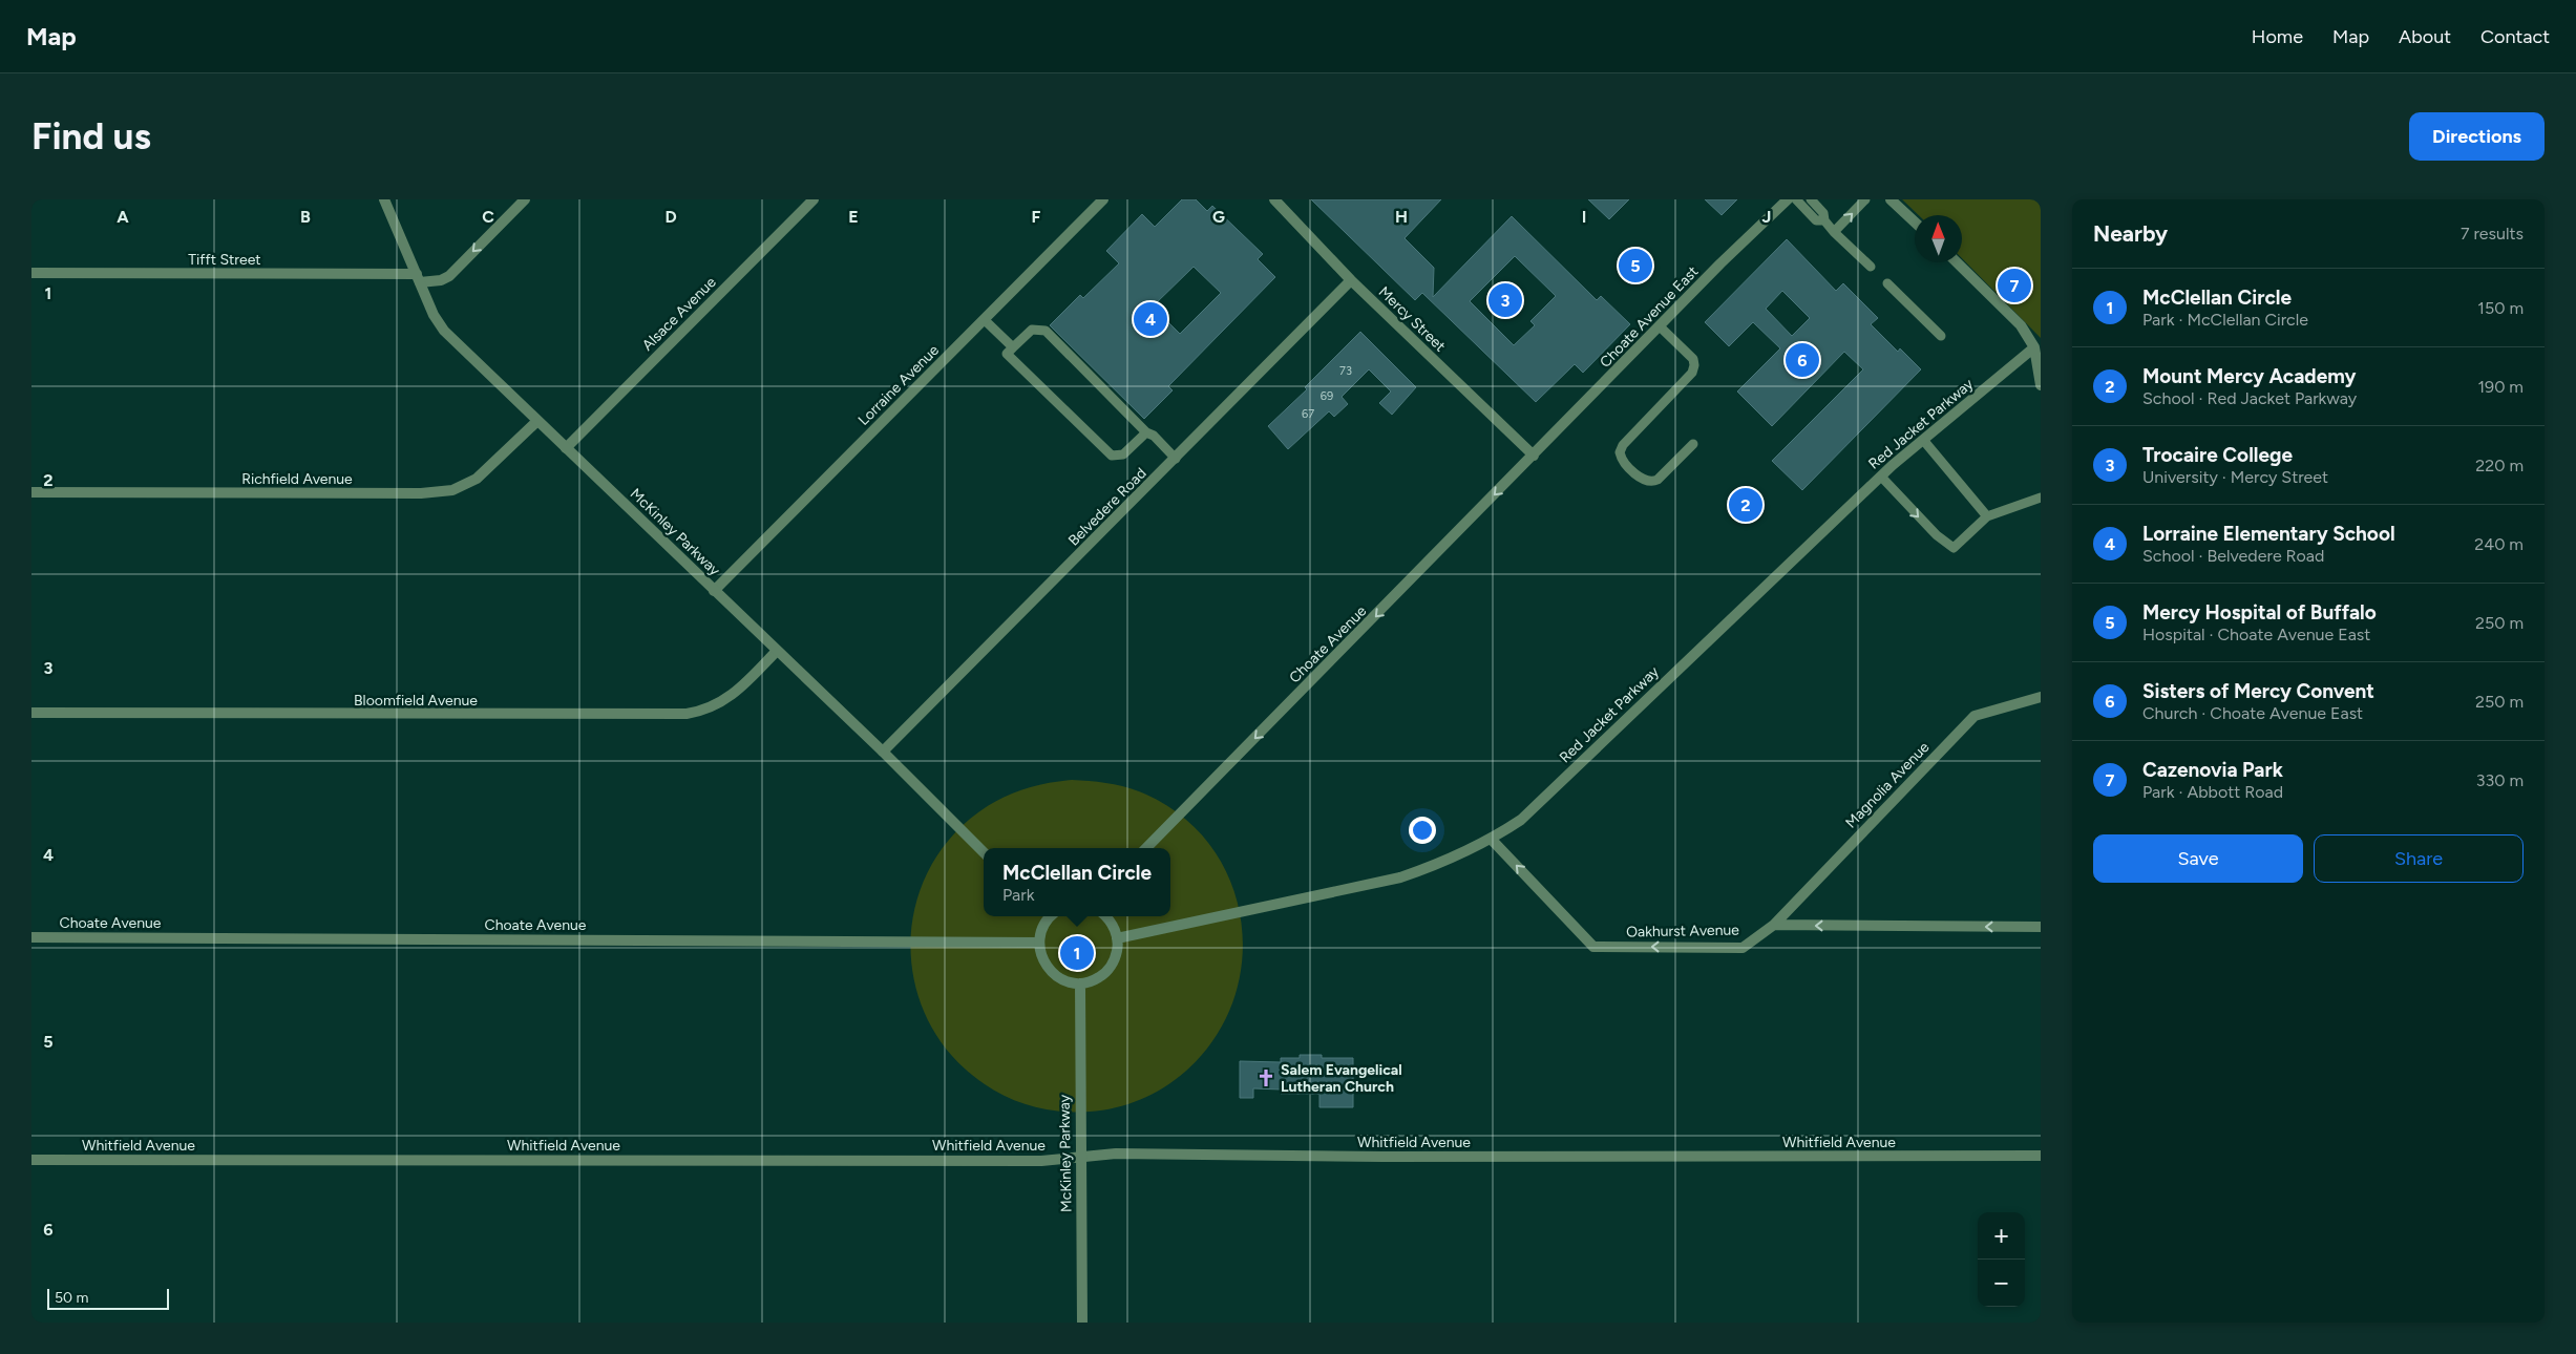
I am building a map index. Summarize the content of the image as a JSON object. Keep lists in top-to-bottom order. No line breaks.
{"streets":{"street":["Tifft Street","Alsace Avenue","Choate Avenue East","Mercy Street","Lorraine Avenue","Red Jacket Parkway","Richfield Avenue","Belvedere Road","McKinley Parkway","Choate Avenue","Bloomfield Avenue","Magnolia Avenue","Oakhurst Avenue","Whitfield Avenue"]},"crossings":[["Tifft Street","McKinley Parkway"],["Alsace Avenue","McKinley Parkway"],["Choate Avenue East","Mercy Street"],["Choate Avenue East","Choate Avenue"],["Mercy Street","Belvedere Road"],["Mercy Street","Choate Avenue"],["Lorraine Avenue","McKinley Parkway"],["Red Jacket Parkway","Oakhurst Avenue"],["Richfield Avenue","McKinley Parkway"],["Belvedere Road","McKinley Parkway"],["McKinley Parkway","Bloomfield Avenue"],["McKinley Parkway","Whitfield Avenue"],["Magnolia Avenue","Oakhurst Avenue"]],"one_way":["Choate Avenue","Oakhurst Avenue"],"places":{"church":["Salem Evangelical Lutheran Church"]},"house_numbers":["73","69","67"],"scale_bar":"50 m","north":"top","page":{"header":"Map","nav":["Home","Map","About","Contact"],"buttons":["Directions",["Save","Share"]],"title":"Find us","heading":["Nearby","7 results"],"pins":["5","7","3","4","6","2","1"],"list":[{"mark":"1","name":"McClellan Circle","note":"Park · McClellan Circle","value":"150 m"},{"mark":"2","name":"Mount Mercy Academy","note":"School · Red Jacket Parkway","value":"190 m"},{"mark":"3","name":"Trocaire College","note":"University · Mercy Street","value":"220 m"},{"mark":"4","name":"Lorraine Elementary School","note":"School · Belvedere Road","value":"240 m"},{"mark":"5","name":"Mercy Hospital of Buffalo","note":"Hospital · Choate Avenue East","value":"250 m"},{"mark":"6","name":"Sisters of Mercy Convent","note":"Church · Choate Avenue East","value":"250 m"},{"mark":"7","name":"Cazenovia Park","note":"Park · Abbott Road","value":"330 m"}],"popup":["McClellan Circle","Park"],"map_buttons":["+","−"],"scale":"50 m"},"grid":{"columns":["A","B","C","D","E","F","G","H","I","J"],"rows":["1","2","3","4","5","6"]}}
